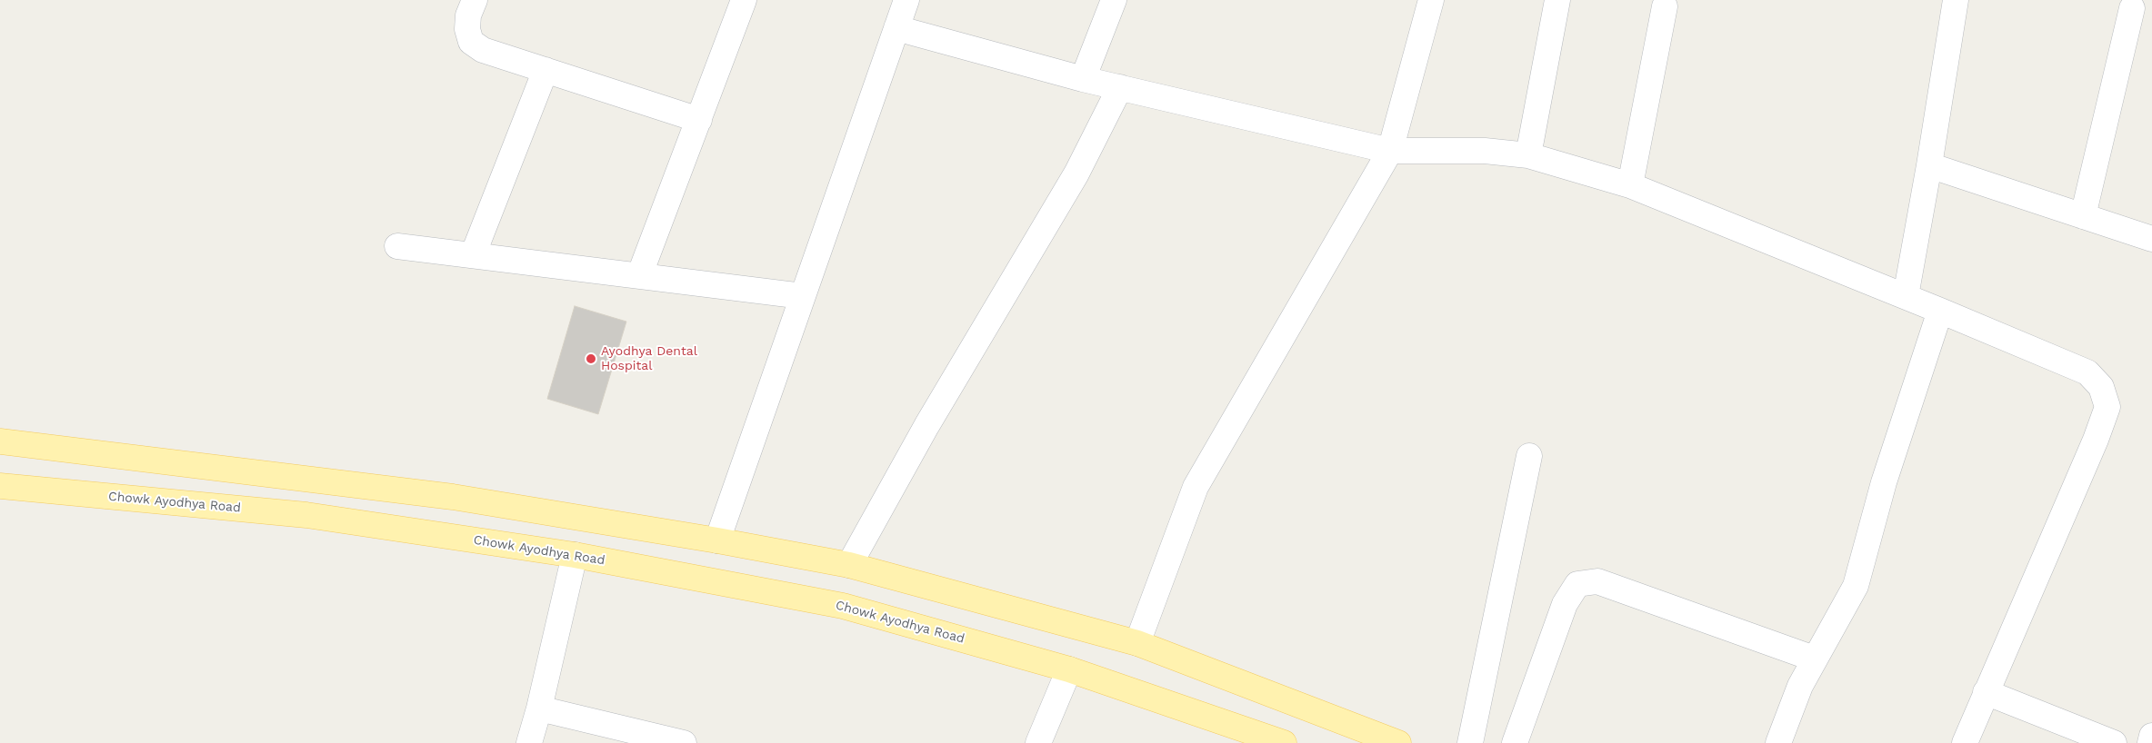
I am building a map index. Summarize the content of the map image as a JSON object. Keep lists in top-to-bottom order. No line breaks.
{"streets":{"main road":["Chowk Ayodhya Road"]},"places":["Ayodhya Dental Hospital"]}
